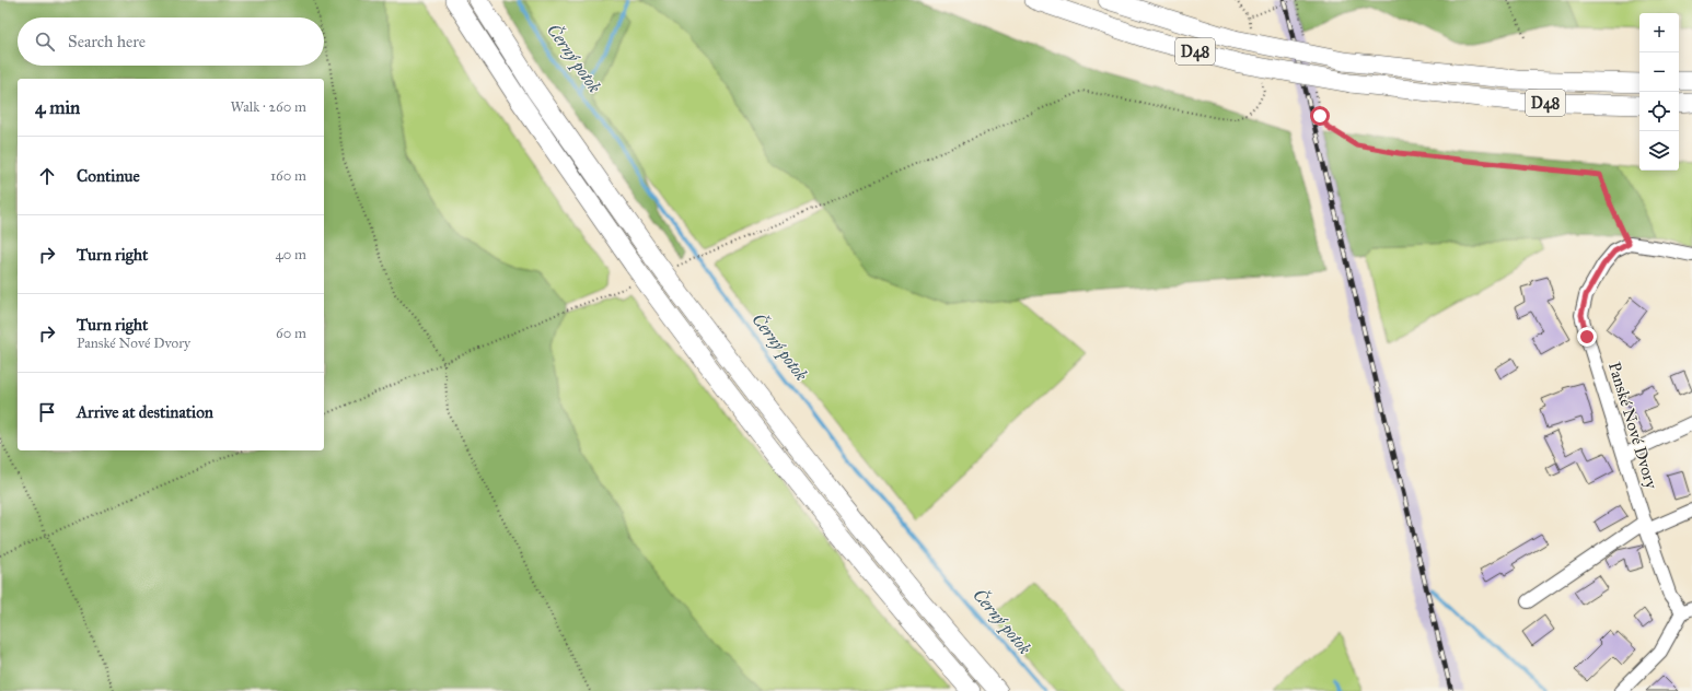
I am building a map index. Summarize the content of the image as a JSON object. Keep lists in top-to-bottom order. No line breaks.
{"streets":{"highway":["D48"],"street":["Panské Nové Dvory"]},"water":["Černý potok"],"page":{"map_buttons":["+","−"],"search":"Search here","heading":["4 min","Walk · 260 m"],"list":[["Continue","160 m"],["Turn right","40 m"],["Turn right","Panské Nové Dvory","60 m"],"Arrive at destination"]}}
